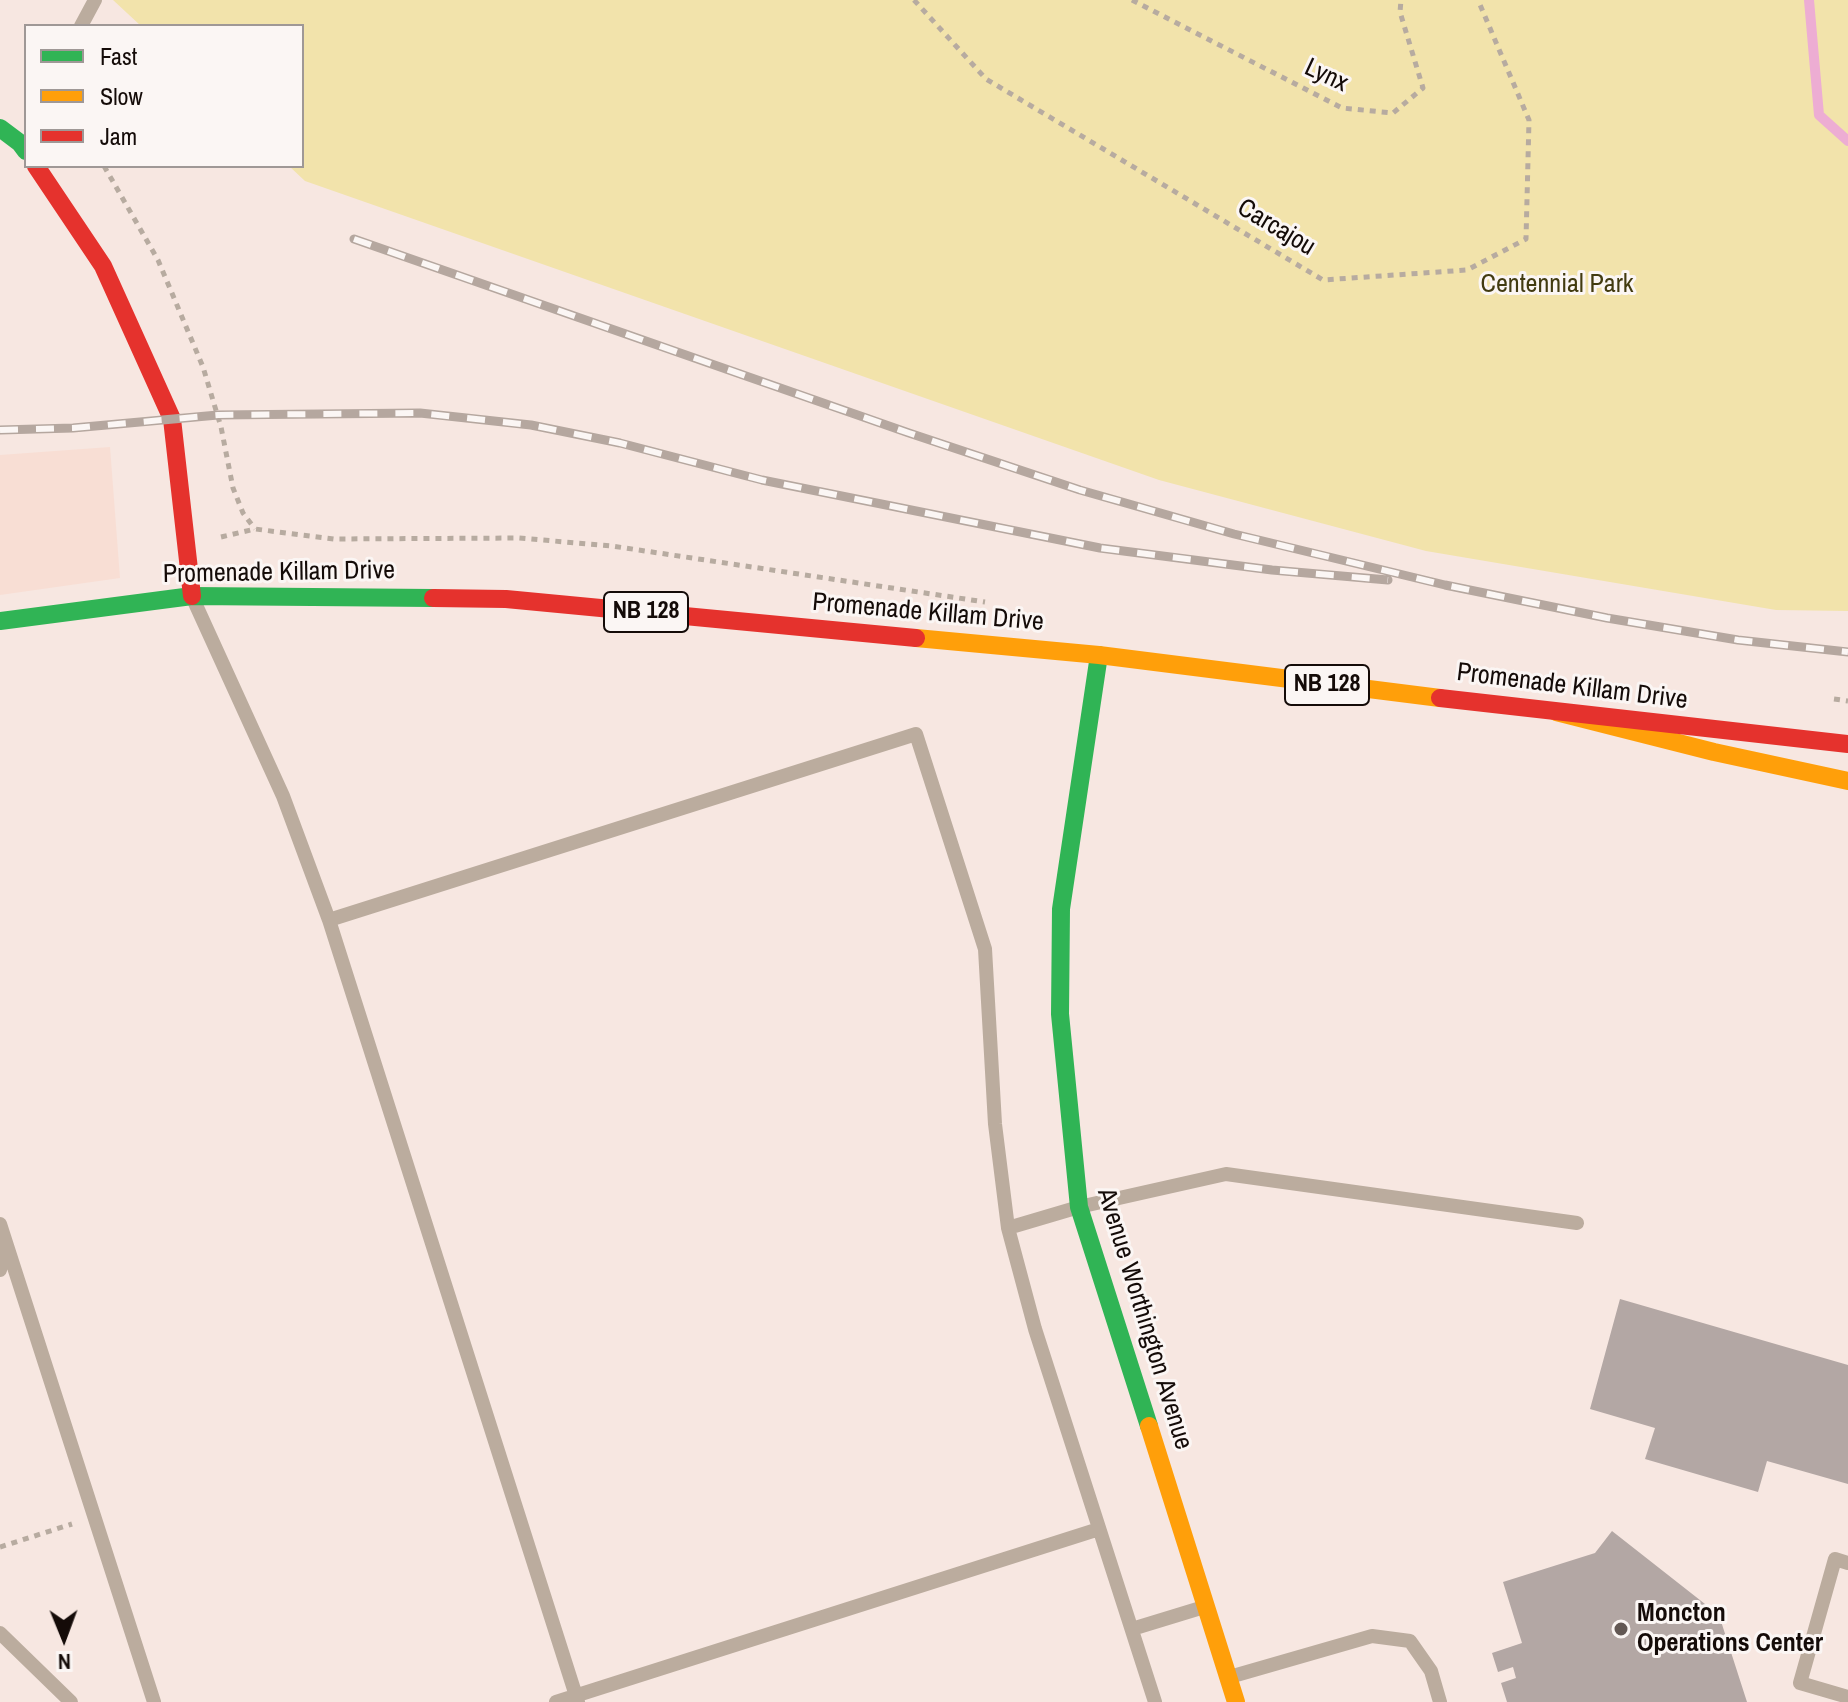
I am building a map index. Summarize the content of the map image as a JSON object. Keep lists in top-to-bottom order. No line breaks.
{"streets":{"main road":["Promenade Killam Drive","NB 128","Avenue Worthington Avenue"],"path":["Lynx","Carcajou"]},"crossings":[["Promenade Killam Drive","Avenue Worthington Avenue"]],"parks":["Centennial Park"],"places":["Moncton Operations Center"],"legend":["Fast","Slow","Jam"],"north":"bottom"}
